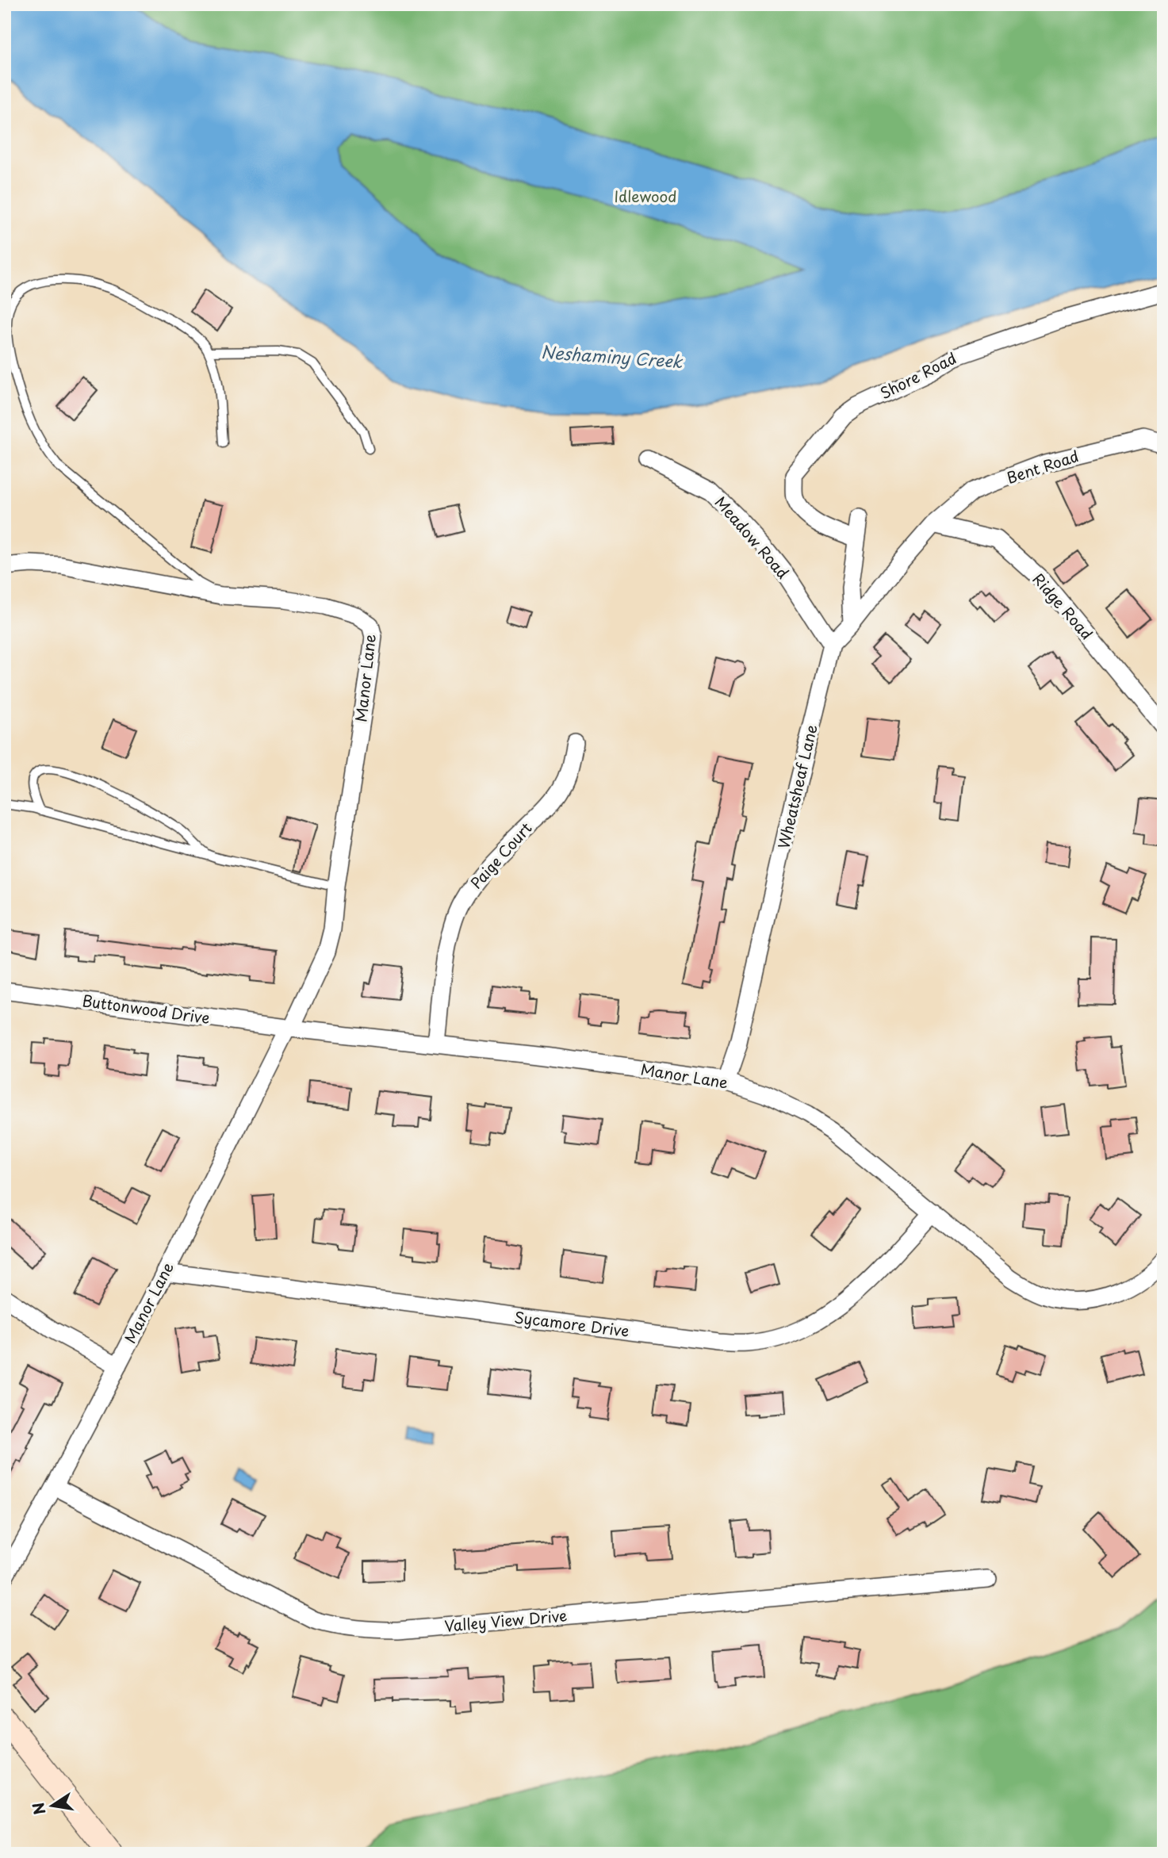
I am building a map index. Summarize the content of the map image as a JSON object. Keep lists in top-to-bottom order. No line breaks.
{"streets":{"street":["Shore Road","Bent Road","Meadow Road","Ridge Road","Manor Lane","Wheatsheaf Lane","Paige Court","Buttonwood Drive","Sycamore Drive","Valley View Drive"]},"crossings":[["Bent Road","Ridge Road"],["Bent Road","Wheatsheaf Lane"],["Meadow Road","Wheatsheaf Lane"],["Ridge Road","Wheatsheaf Lane"],["Manor Lane","Wheatsheaf Lane"],["Manor Lane","Paige Court"],["Manor Lane","Buttonwood Drive"],["Manor Lane","Sycamore Drive"],["Manor Lane","Valley View Drive"]],"water":["Neshaminy Creek"],"parks":["Idlewood"],"north":"left"}
